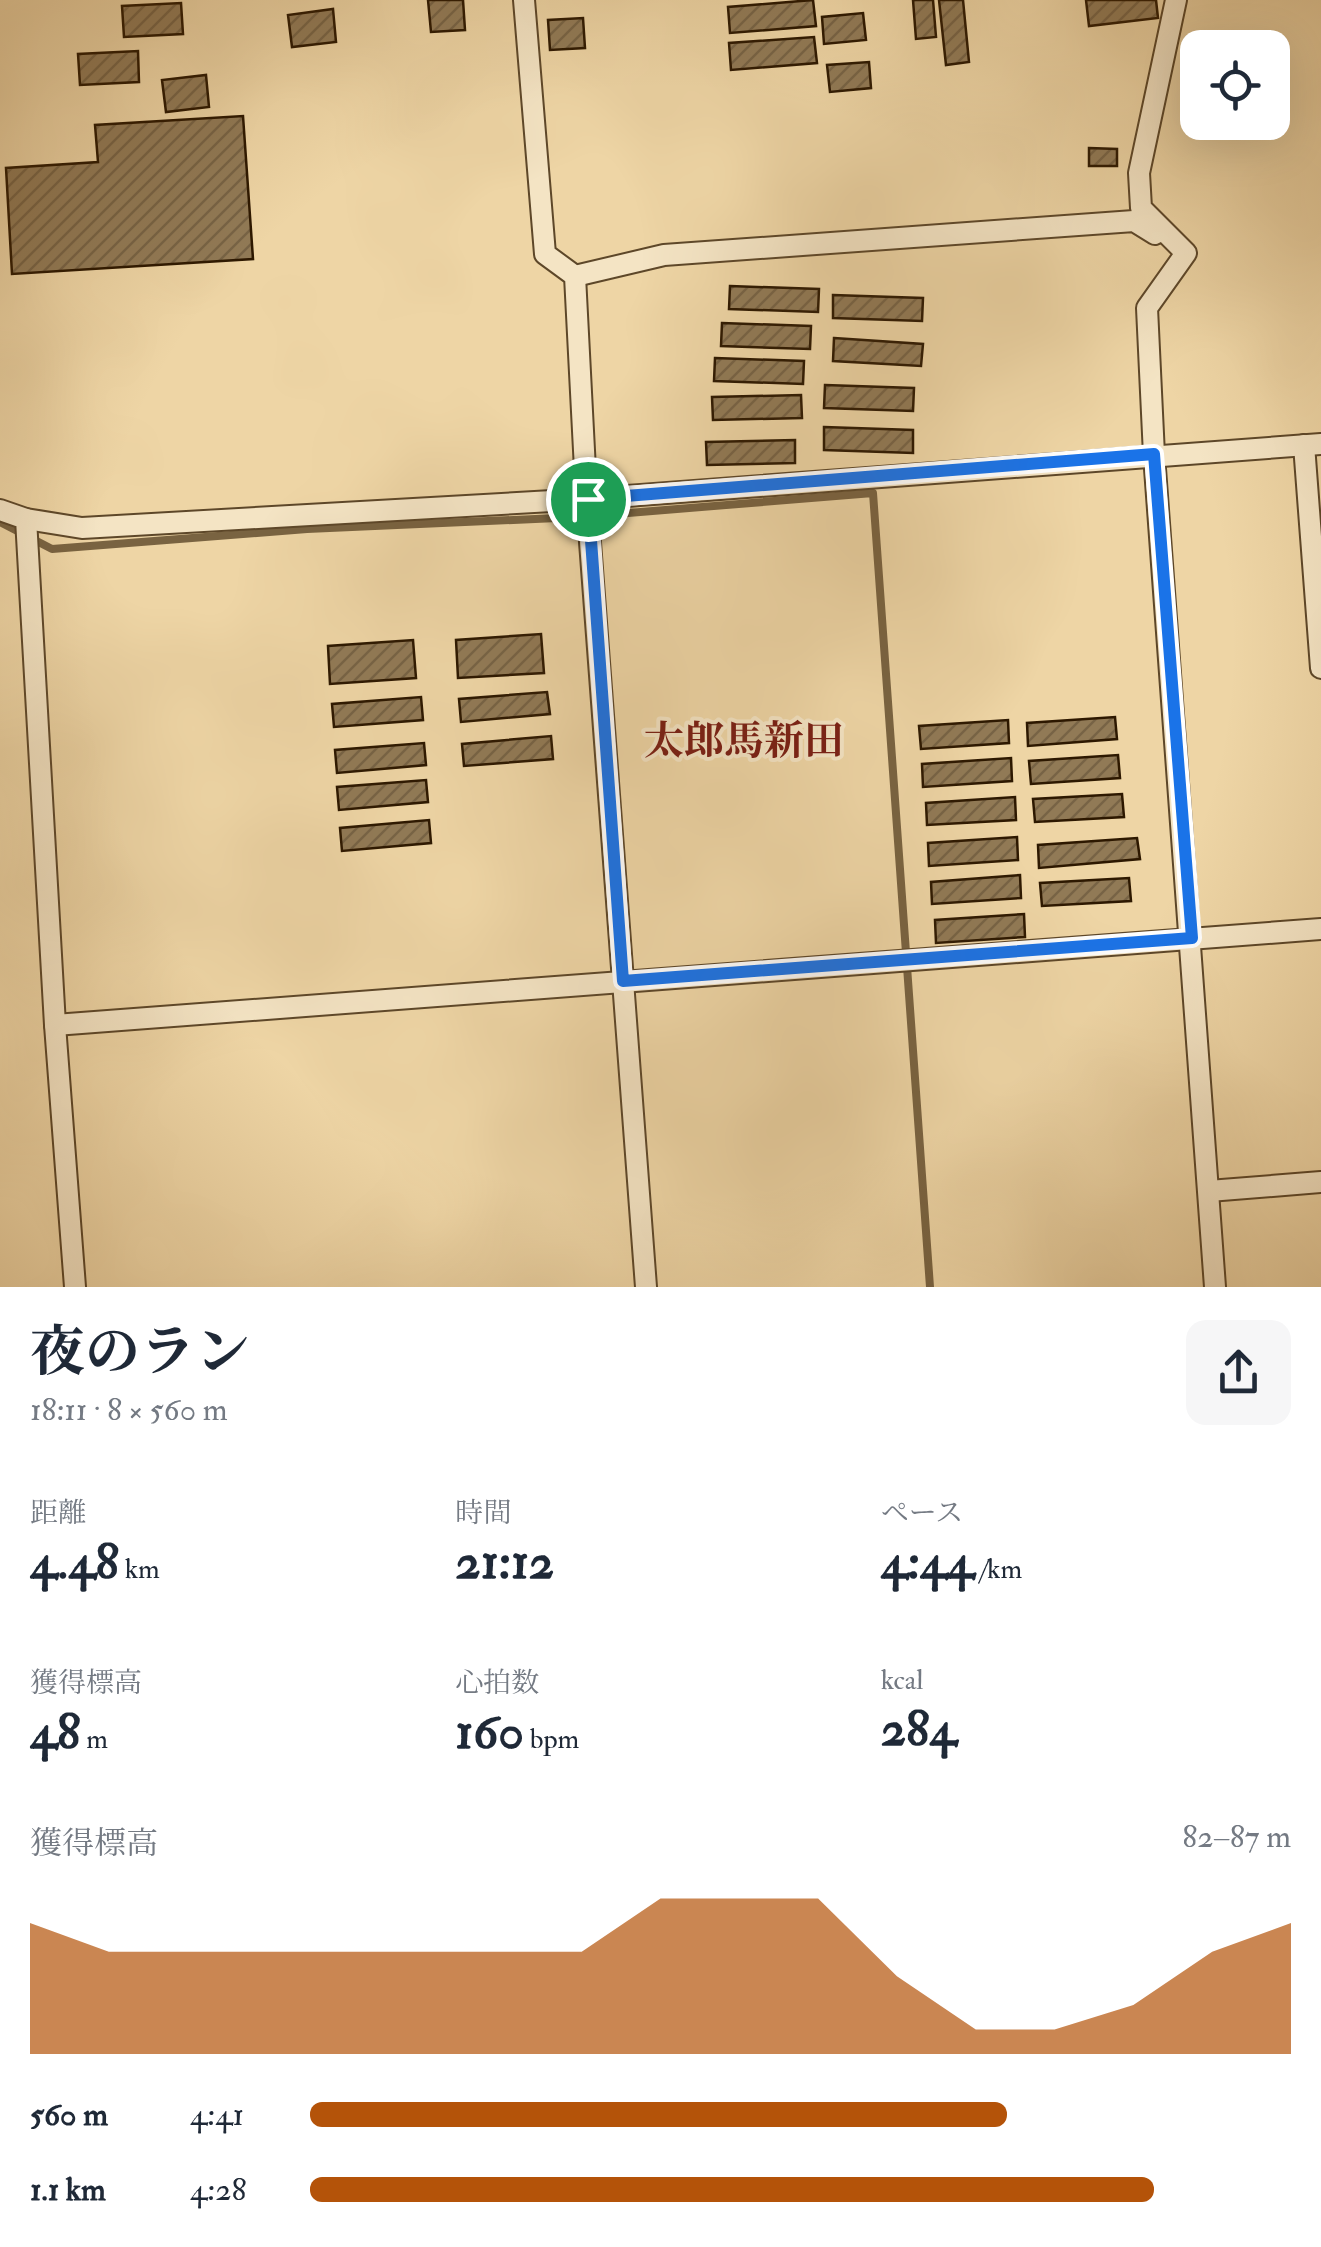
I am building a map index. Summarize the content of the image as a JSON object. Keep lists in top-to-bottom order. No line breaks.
{"districts":["太郎馬新田"],"page":{"heading":["夜のラン","18:11 · 8 × 560 m"],"stats":[["距離","4.48 km"],["時間","21:12"],["ペース","4:44 /km"],["獲得標高","48 m"],["心拍数","160 bpm"],["kcal","284"]],"chart":["獲得標高","82–87 m"],"list":[{"name":"560 m","note":"4:41"},{"name":"1.1 km","note":"4:28"}]}}
